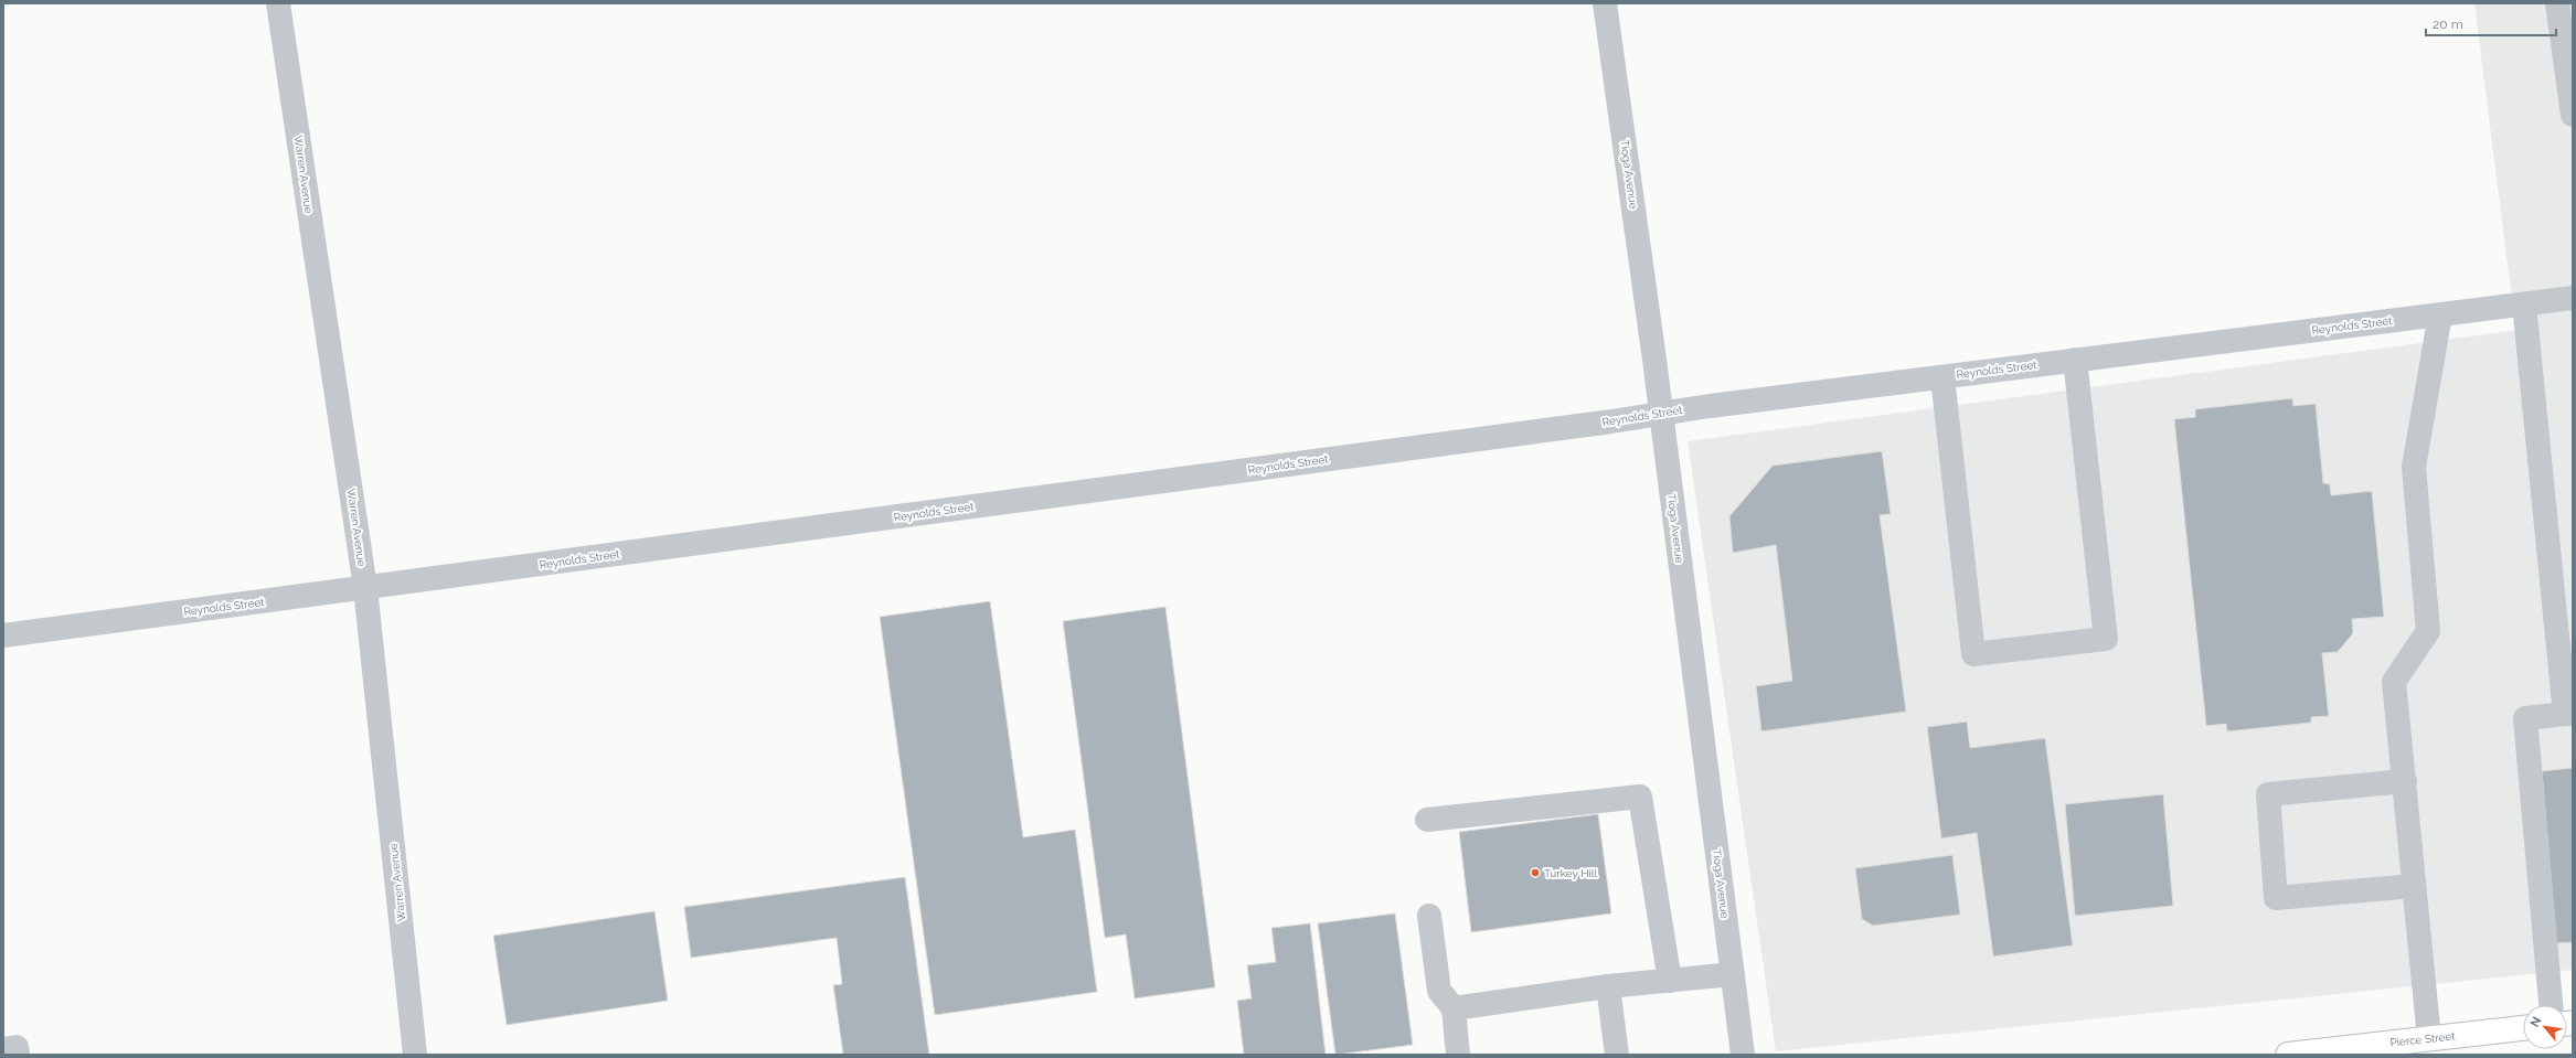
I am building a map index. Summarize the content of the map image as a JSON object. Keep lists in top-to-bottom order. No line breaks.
{"streets":{"main road":["Pierce Street"],"street":["Warren Avenue","Tioga Avenue","Reynolds Street"]},"crossings":[["Warren Avenue","Reynolds Street"],["Tioga Avenue","Reynolds Street"]],"places":["Turkey Hill"],"scale_bar":"20 m","north":"top left"}
